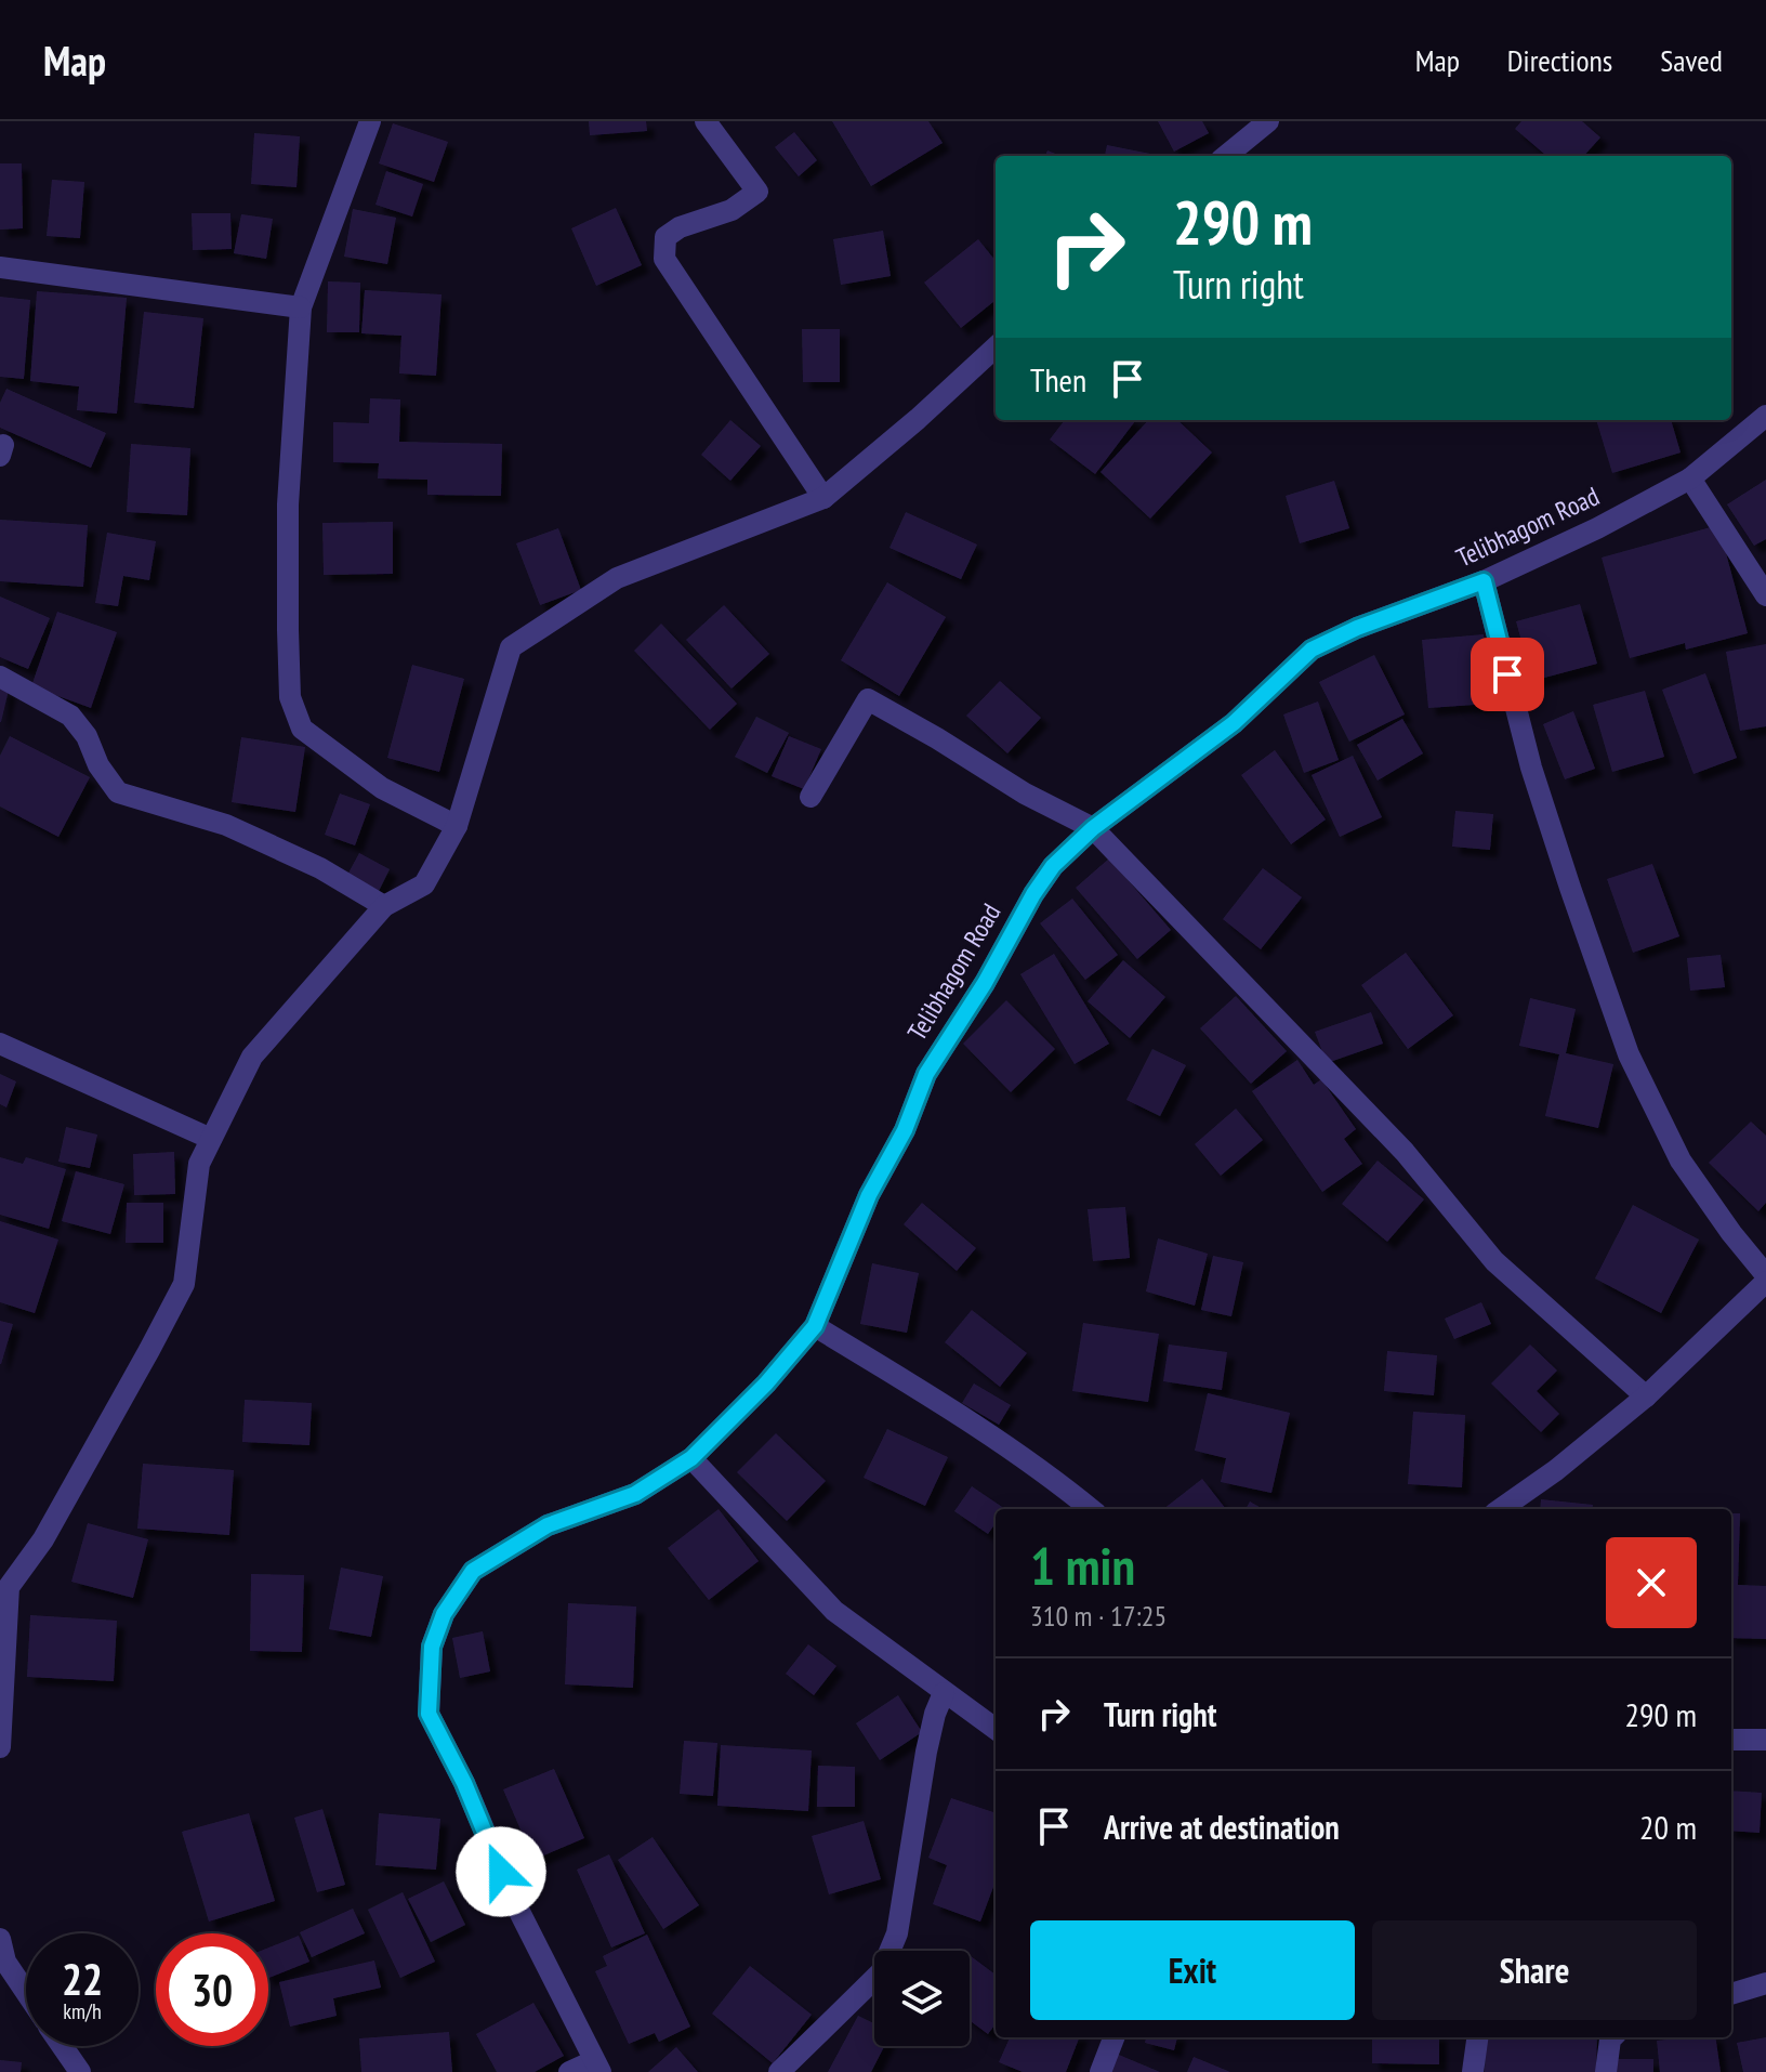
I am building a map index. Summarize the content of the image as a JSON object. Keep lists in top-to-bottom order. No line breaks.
{"streets":{"street":["Telibhagom Road"]},"page":{"header":"Map","nav":["Map","Directions","Saved"],"turn":["290 m","Turn right"],"then":"Then","heading":["1 min","310 m · 17:25"],"list":[{"name":"Turn right","value":"290 m"},{"name":"Arrive at destination","value":"20 m"}],"buttons":["Exit","Share"],"speed":"22 km/h","limit":"30"}}
